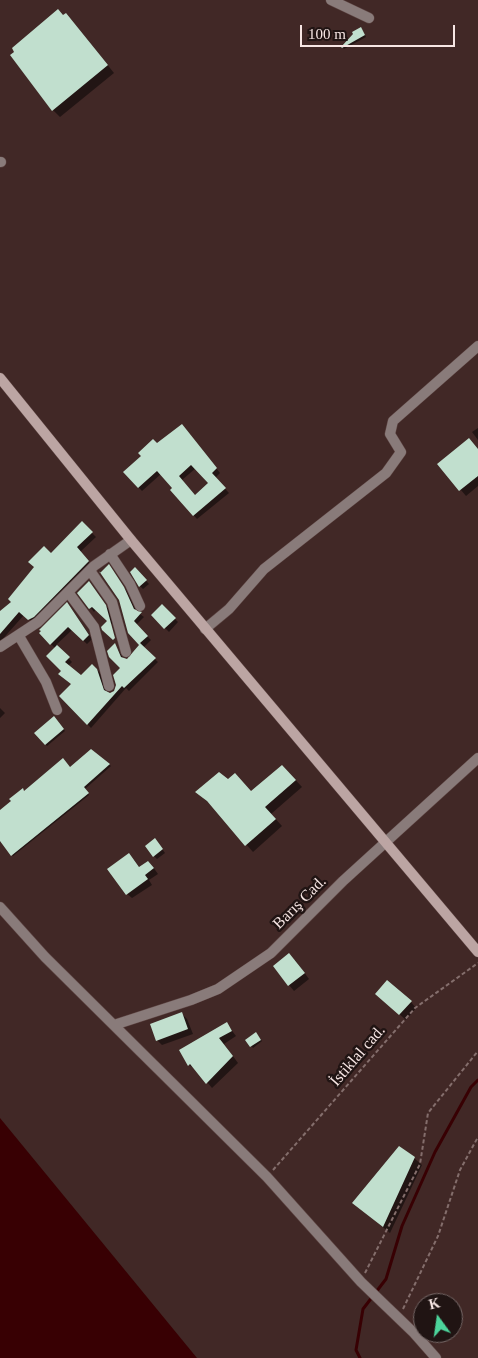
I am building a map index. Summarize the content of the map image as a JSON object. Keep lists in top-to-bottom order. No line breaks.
{"streets":{"street":["Barış Cad."],"path":["İstiklal cad."]},"scale_bar":"100 m","north":"top"}
